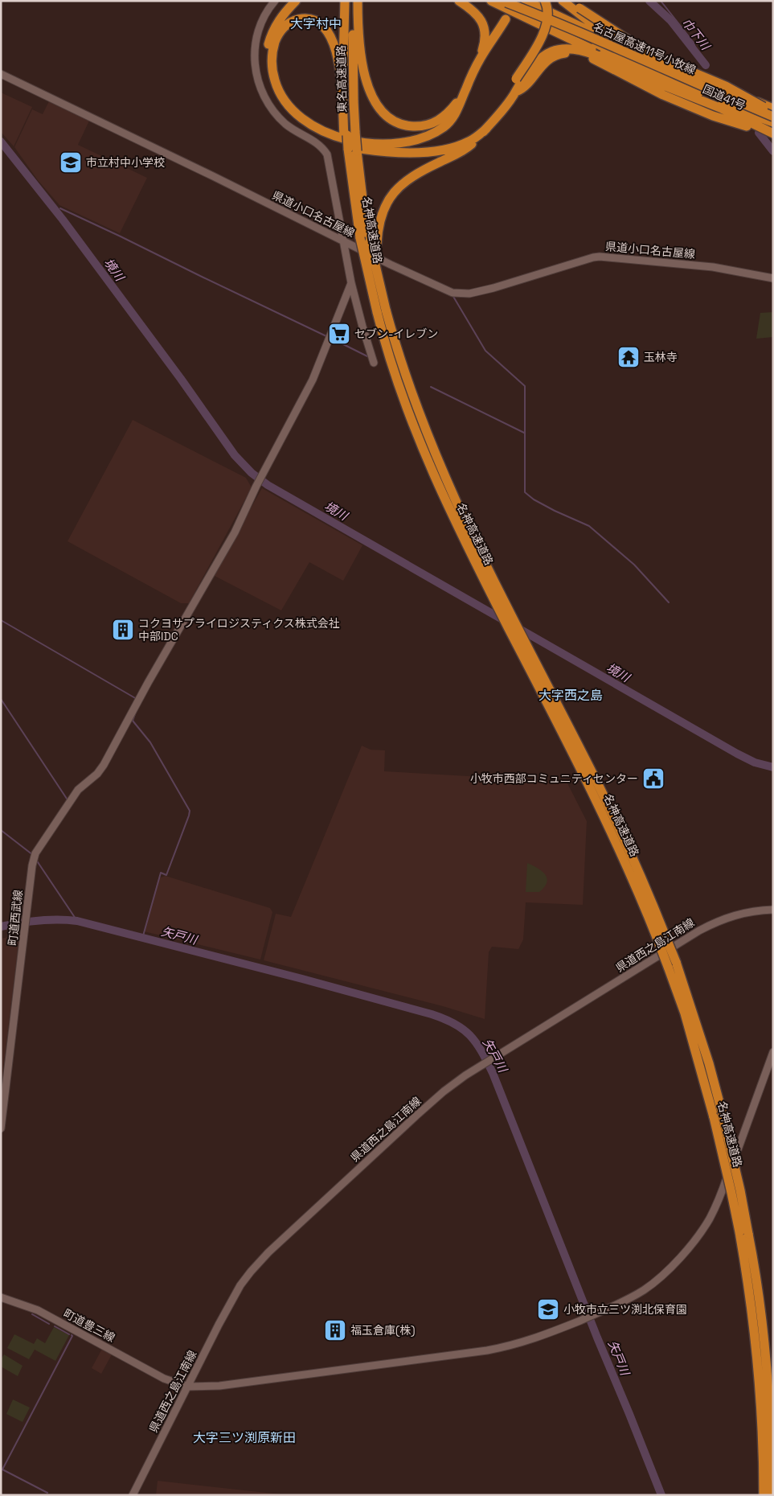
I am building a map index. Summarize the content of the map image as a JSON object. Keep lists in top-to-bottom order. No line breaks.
{"streets":{"highway":["名古屋高速11号小牧線","東名高速道路","国道41号","名神高速道路"],"street":["県道小口名古屋線","町道西武線","県道西之島江南線","町道豊三線"]},"crossings":[["東名高速道路","名神高速道路"],["県道西之島江南線","町道豊三線"]],"districts":["大字村中","大字西之島","大字三ツ渕原新田"],"water":["巾下川","境川","矢戸川"],"places":{"school or university":["市立村中小学校","小牧市立三ツ渕北保育園"],"supermarket":["セブン-イレブン"],"temple":["玉林寺"],"building":["コクヨサプライロジスティクス株式会社 中部IDC","福玉倉庫(株)"],"public building":["小牧市西部コミュニティセンター"]}}
